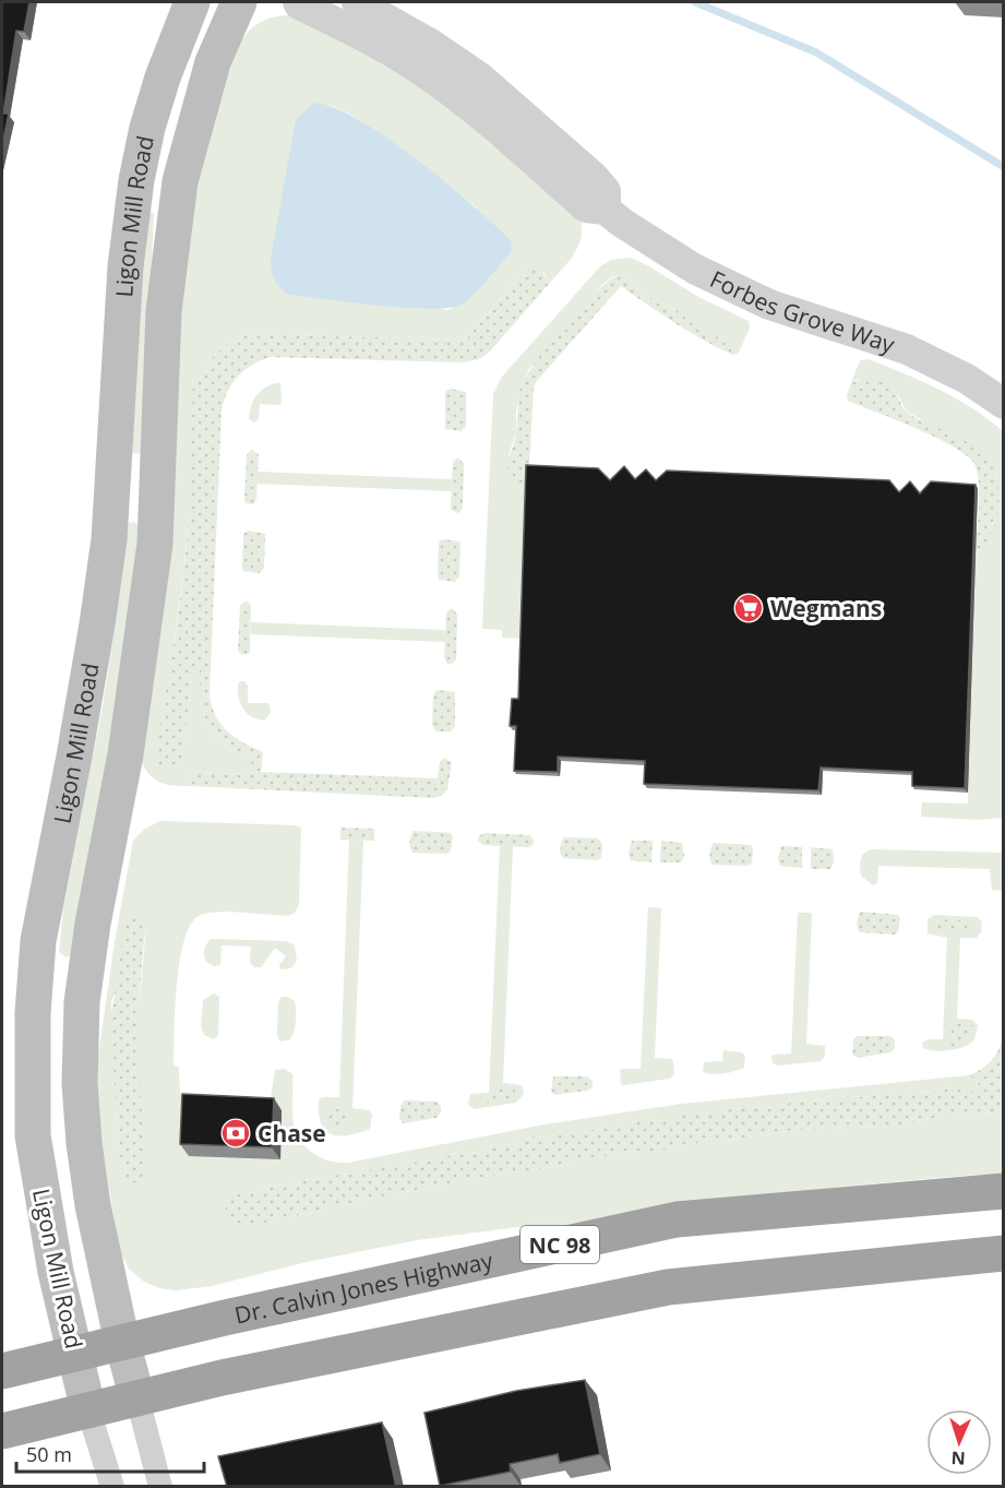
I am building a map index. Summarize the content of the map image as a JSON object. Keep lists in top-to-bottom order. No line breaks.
{"streets":{"highway":["NC 98","Dr. Calvin Jones Highway"],"main road":["Ligon Mill Road"],"street":["Forbes Grove Way"]},"crossings":[["Ligon Mill Road","Dr. Calvin Jones Highway"]],"places":{"supermarket":["Wegmans"],"bank":["Chase"]},"scale_bar":"50 m","north":"bottom"}
